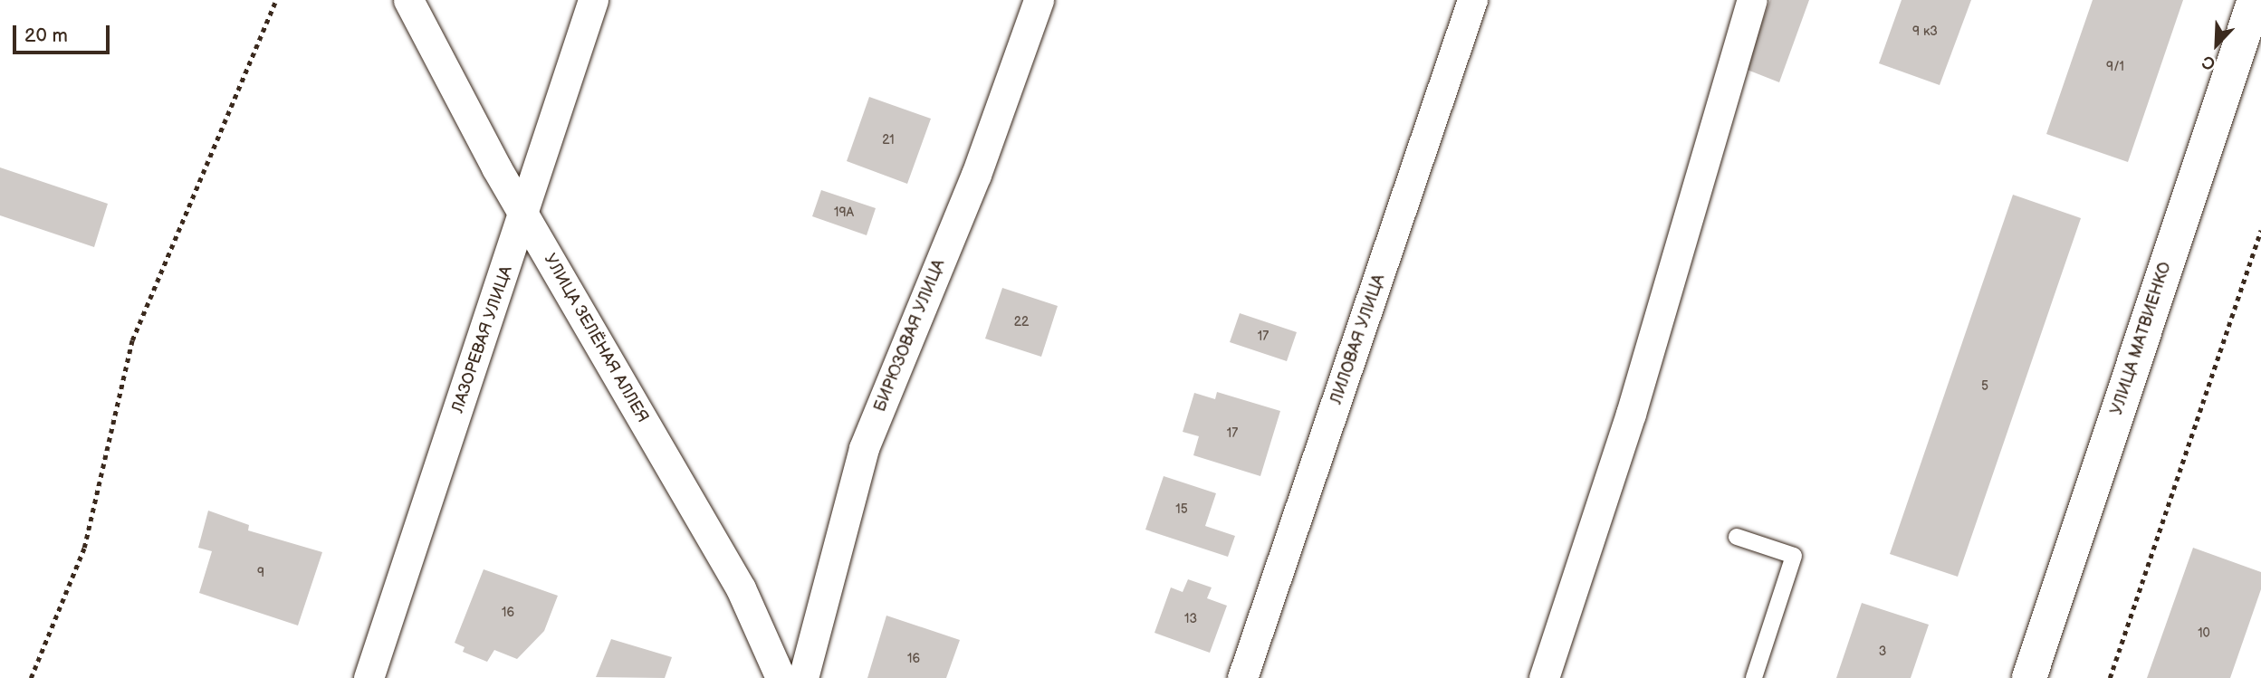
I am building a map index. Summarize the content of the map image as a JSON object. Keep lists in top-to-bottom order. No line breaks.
{"streets":{"street":["БИРЮЗОВАЯ УЛИЦА","УЛИЦА ЗЕЛЁНАЯ АЛЛЕЯ","УЛИЦА МАТВИЕНКО","ЛАЗОРЕВАЯ УЛИЦА","ЛИЛОВАЯ УЛИЦА"]},"crossings":[["УЛИЦА ЗЕЛЁНАЯ АЛЛЕЯ","ЛАЗОРЕВАЯ УЛИЦА"]],"house_numbers":["9 к3","9/1","21","19А","22","17","5","17","15","9","16","13","10","3","16"],"scale_bar":"20 m","north":"bottom left"}
